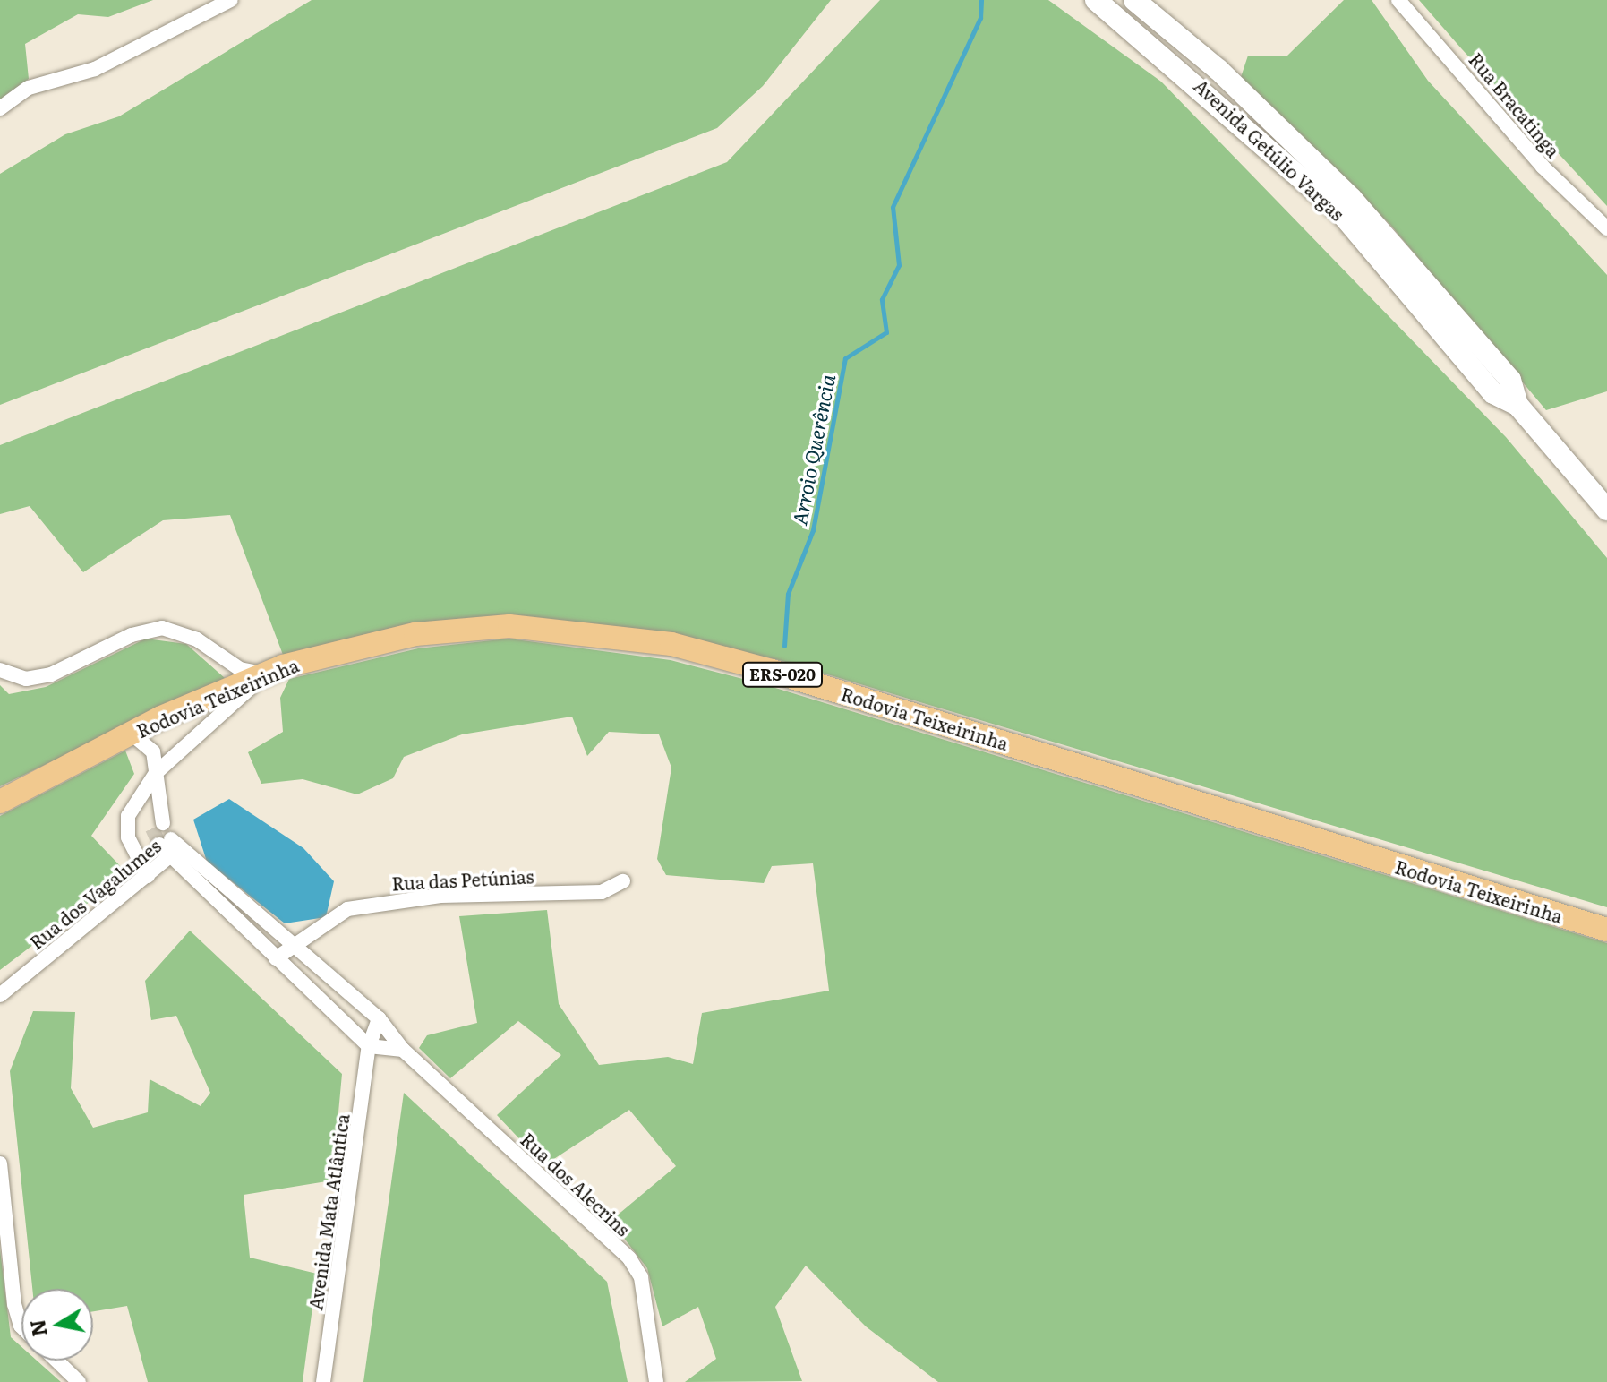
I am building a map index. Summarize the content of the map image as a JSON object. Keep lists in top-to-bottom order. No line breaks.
{"streets":{"main road":["Avenida Getúlio Vargas","ERS-020","Rodovia Teixeirinha"],"street":["Rua Bracatinga","Rua das Petúnias","Rua dos Vagalumes","Rua dos Alecrins","Avenida Mata Atlântica"]},"crossings":[["Rua das Petúnias","Rua dos Vagalumes"],["Rua dos Alecrins","Avenida Mata Atlântica"]],"water":["Arroio Querência"],"north":"left"}
